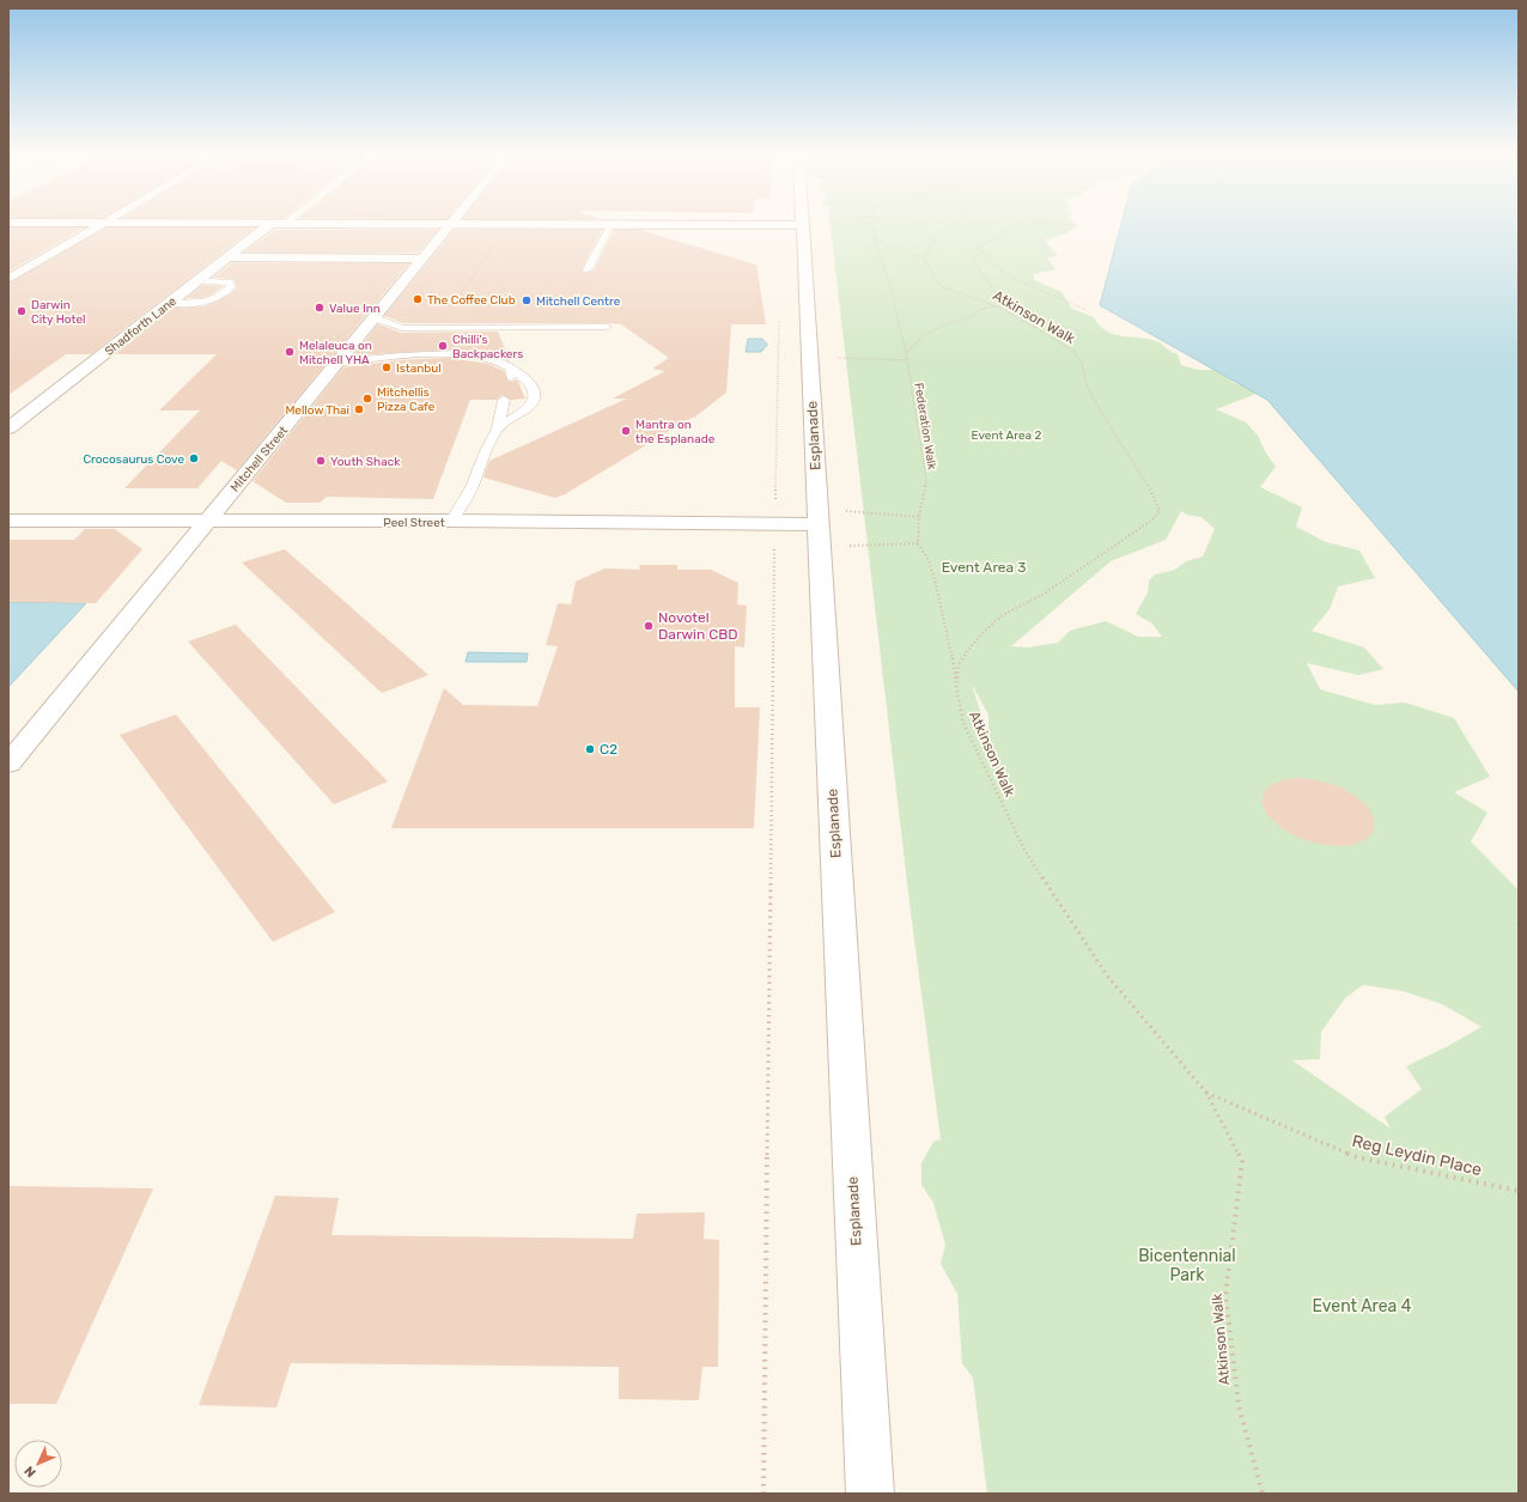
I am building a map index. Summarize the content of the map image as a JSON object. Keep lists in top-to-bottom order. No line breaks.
{"streets":{"street":["Shadforth Lane","Esplanade","Mitchell Street","Peel Street"],"path":["Atkinson Walk","Federation Walk","Reg Leydin Place"]},"crossings":[["Atkinson Walk","Federation Walk"],["Atkinson Walk","Reg Leydin Place"],["Esplanade","Peel Street"],["Mitchell Street","Peel Street"]],"parks":["Event Area 2","Event Area 3","Bicentennial Park","Event Area 4"],"places":["The Coffee Club","Mitchell Centre","Value Inn","Darwin City Hotel","Chilli's Backpackers","Melaleuca on Mitchell YHA","Istanbul","Mitchellis Pizza Cafe","Mellow Thai","Mantra on the Esplanade","Crocosaurus Cove","Youth Shack","Novotel Darwin CBD","C2"],"north":"bottom left"}
